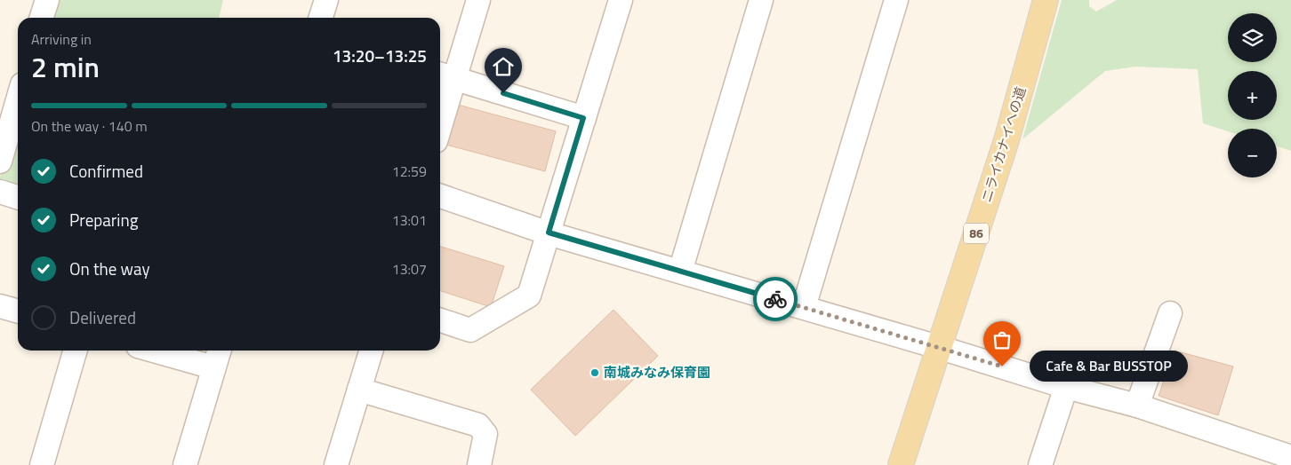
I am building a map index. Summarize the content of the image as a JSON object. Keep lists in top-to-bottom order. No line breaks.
{"streets":{"main road":["ニライカナイへの道","86"]},"places":["Cafe & Bar BUSSTOP","南城みなみ保育園"],"page":{"map_buttons":["+","−"],"heading":["2 min","Arriving in","13:20–13:25"],"bar":"On the way · 140 m","list":[["Confirmed","12:59"],["Preparing","13:01"],["On the way","13:07"],"Delivered"],"bubble":"Cafe & Bar BUSSTOP"}}
